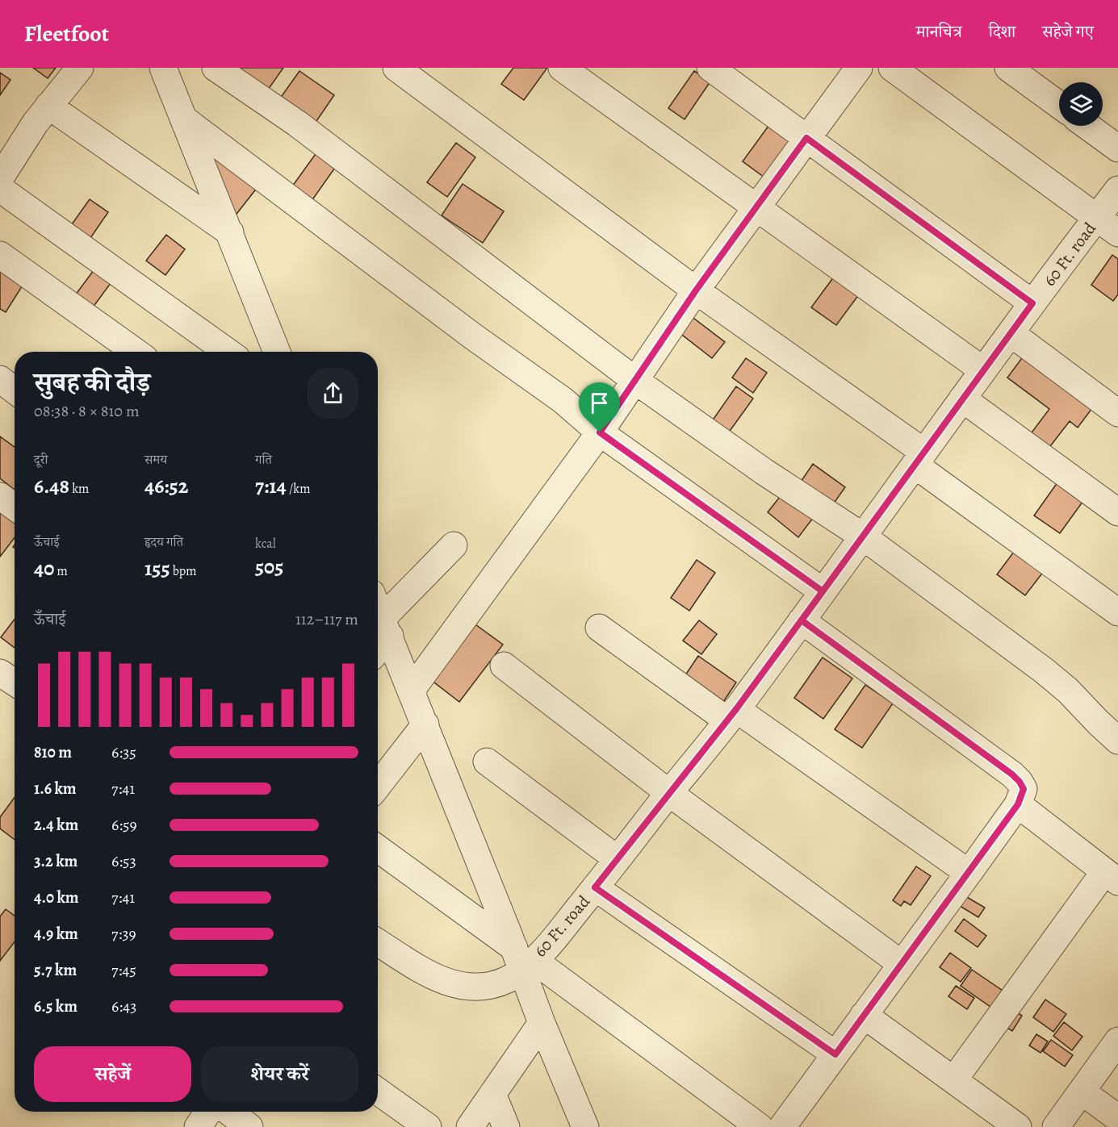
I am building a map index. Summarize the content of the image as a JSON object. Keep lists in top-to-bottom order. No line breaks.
{"streets":{"street":["60 Ft. road"]},"page":{"header":"Fleetfoot","nav":["मानचित्र","दिशा","सहेजे गए"],"heading":["सुबह की दौड़","08:38 · 8 × 810 m"],"stats":[["दूरी","6.48 km"],["समय","46:52"],["गति","7:14 /km"],["ऊँचाई","40 m"],["हृदय गति","155 bpm"],["kcal","505"]],"chart":["ऊँचाई","112–117 m"],"list":[{"name":"810 m","note":"6:35"},{"name":"1.6 km","note":"7:41"},{"name":"2.4 km","note":"6:59"},{"name":"3.2 km","note":"6:53"},{"name":"4.0 km","note":"7:41"},{"name":"4.9 km","note":"7:39"},{"name":"5.7 km","note":"7:45"},{"name":"6.5 km","note":"6:43"}],"buttons":["सहेजें","शेयर करें"]}}
